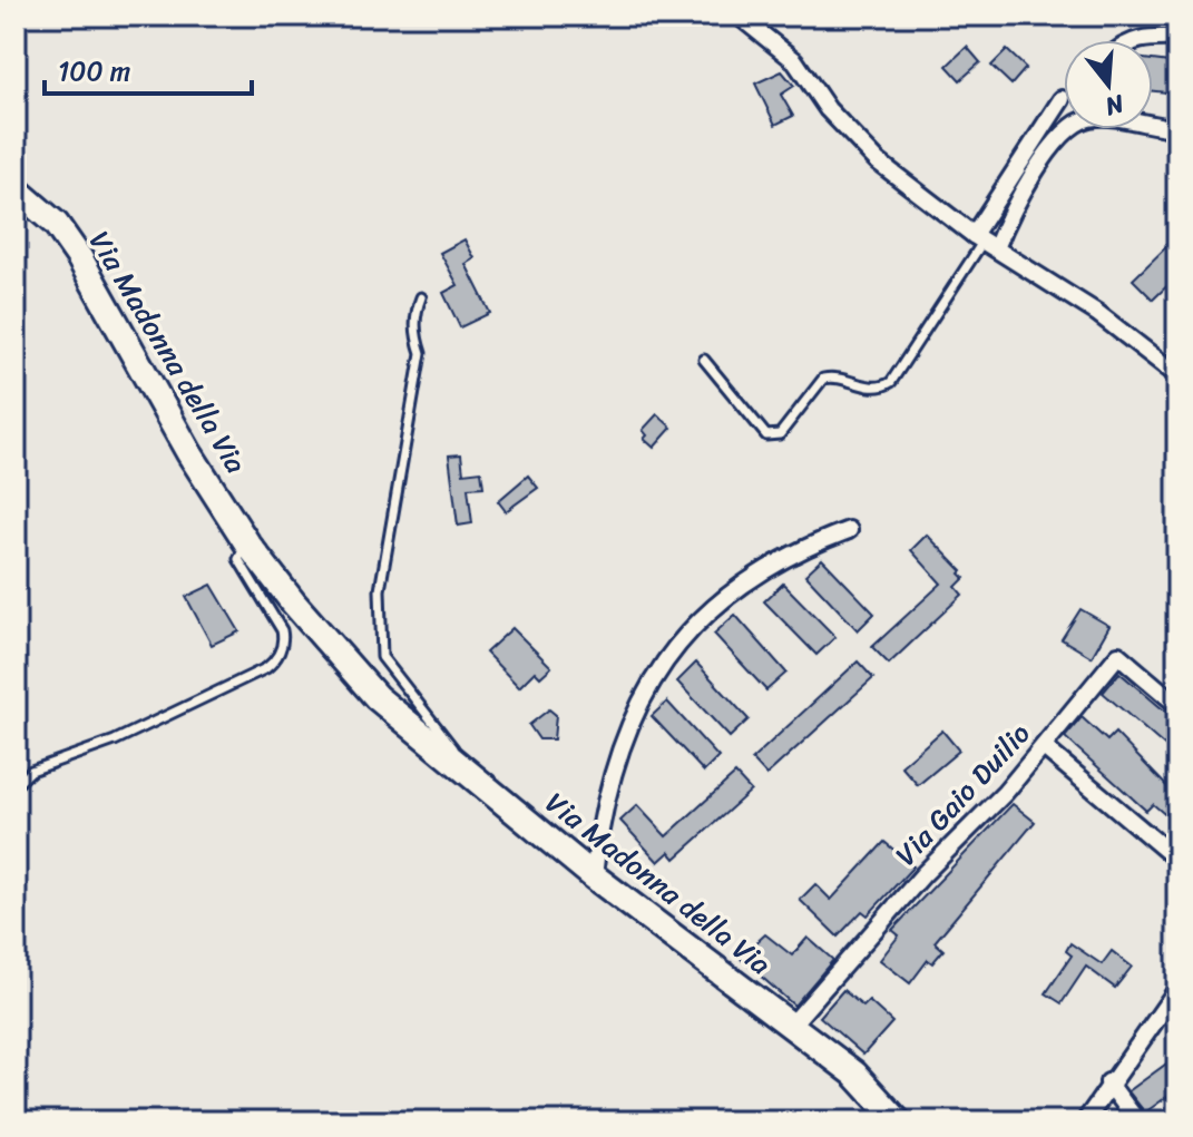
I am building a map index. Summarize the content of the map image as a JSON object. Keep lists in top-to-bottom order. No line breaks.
{"streets":{"street":["Via Madonna della Via","Via Gaio Duilio"]},"crossings":[["Via Madonna della Via","Via Gaio Duilio"]],"scale_bar":"100 m","north":"bottom"}
